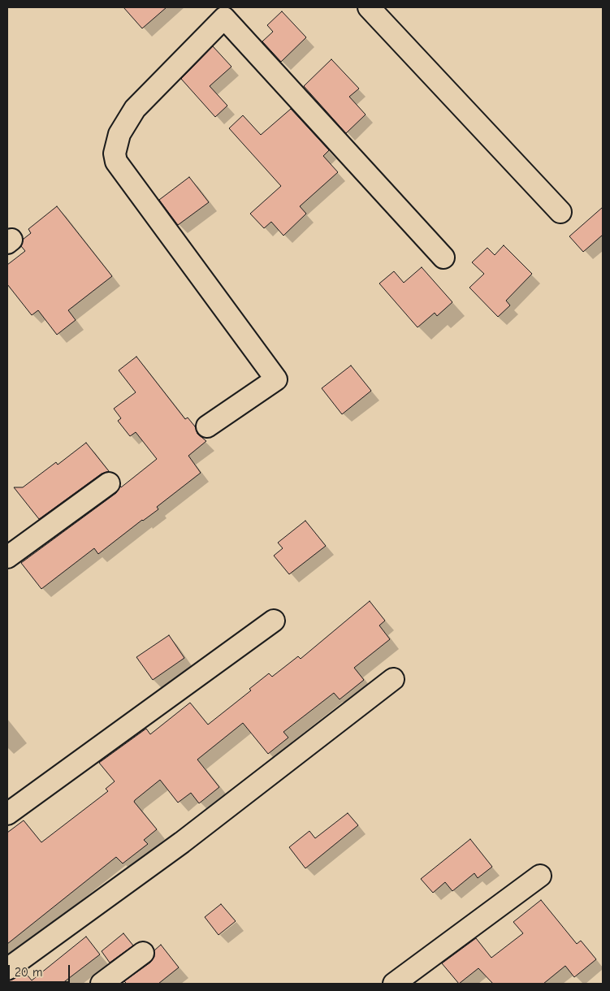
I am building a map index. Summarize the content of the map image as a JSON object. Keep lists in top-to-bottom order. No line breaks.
{"scale_bar":"20 m"}
